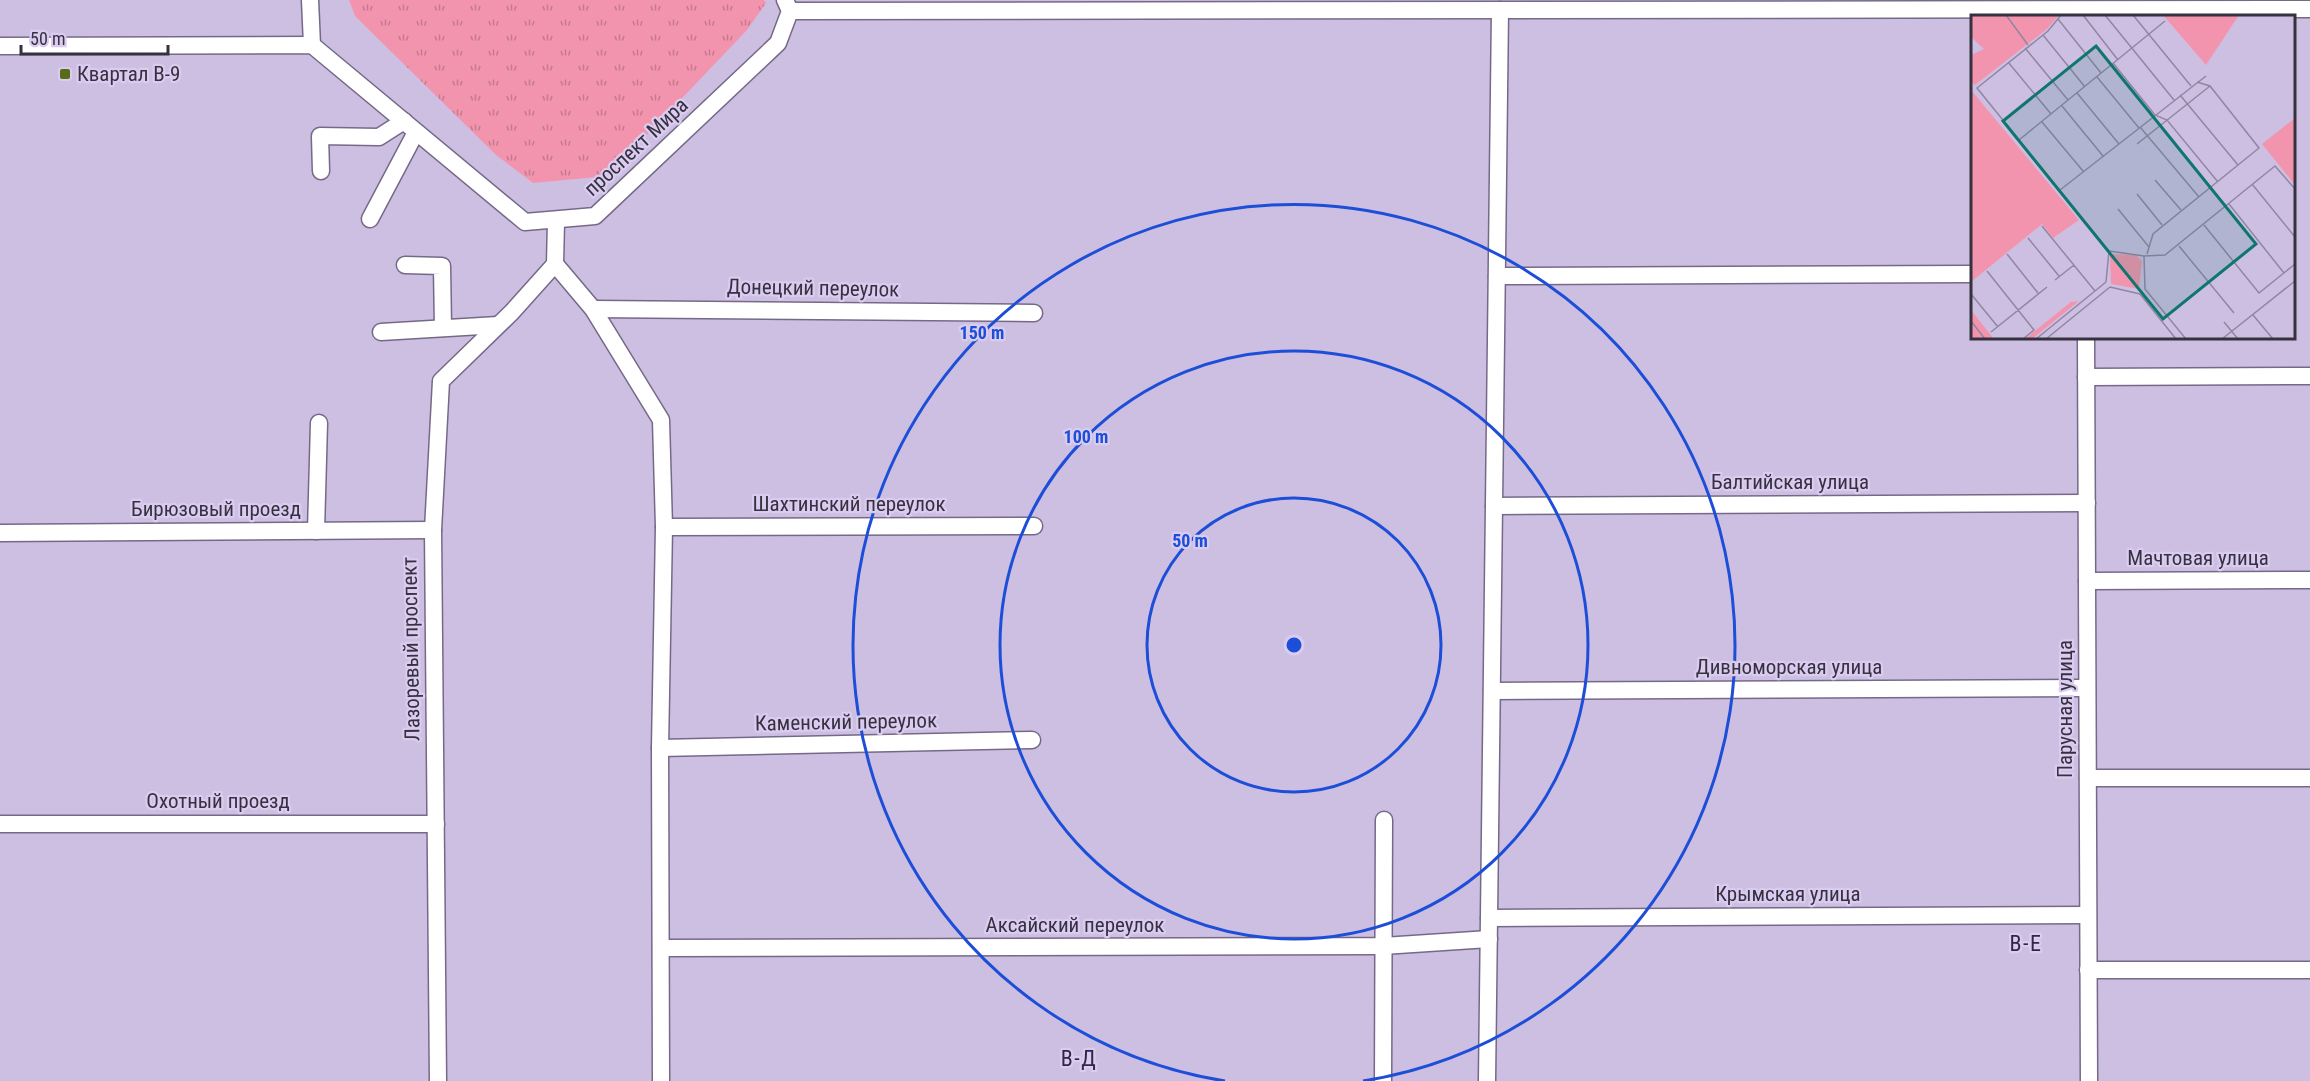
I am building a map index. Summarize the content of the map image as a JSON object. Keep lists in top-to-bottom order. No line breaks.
{"streets":{"street":["проспект Мира","Донецкий переулок","Балтийская улица","Шахтинский переулок","Бирюзовый проезд","Мачтовая улица","Лазоревый проспект","Дивноморская улица","Парусная улица","Каменский переулок","Охотный проезд","Крымская улица","Аксайский переулок"]},"crossings":[["Балтийская улица","Парусная улица"],["Бирюзовый проезд","Лазоревый проспект"],["Мачтовая улица","Парусная улица"],["Лазоревый проспект","Охотный проезд"],["Дивноморская улица","Парусная улица"],["Парусная улица","Крымская улица"]],"districts":["В-Е","В-Д"],"places":{"transit":["Квартал В-9"]},"scale_bar":"50 m","rings":["150 m","100 m","50 m"]}
